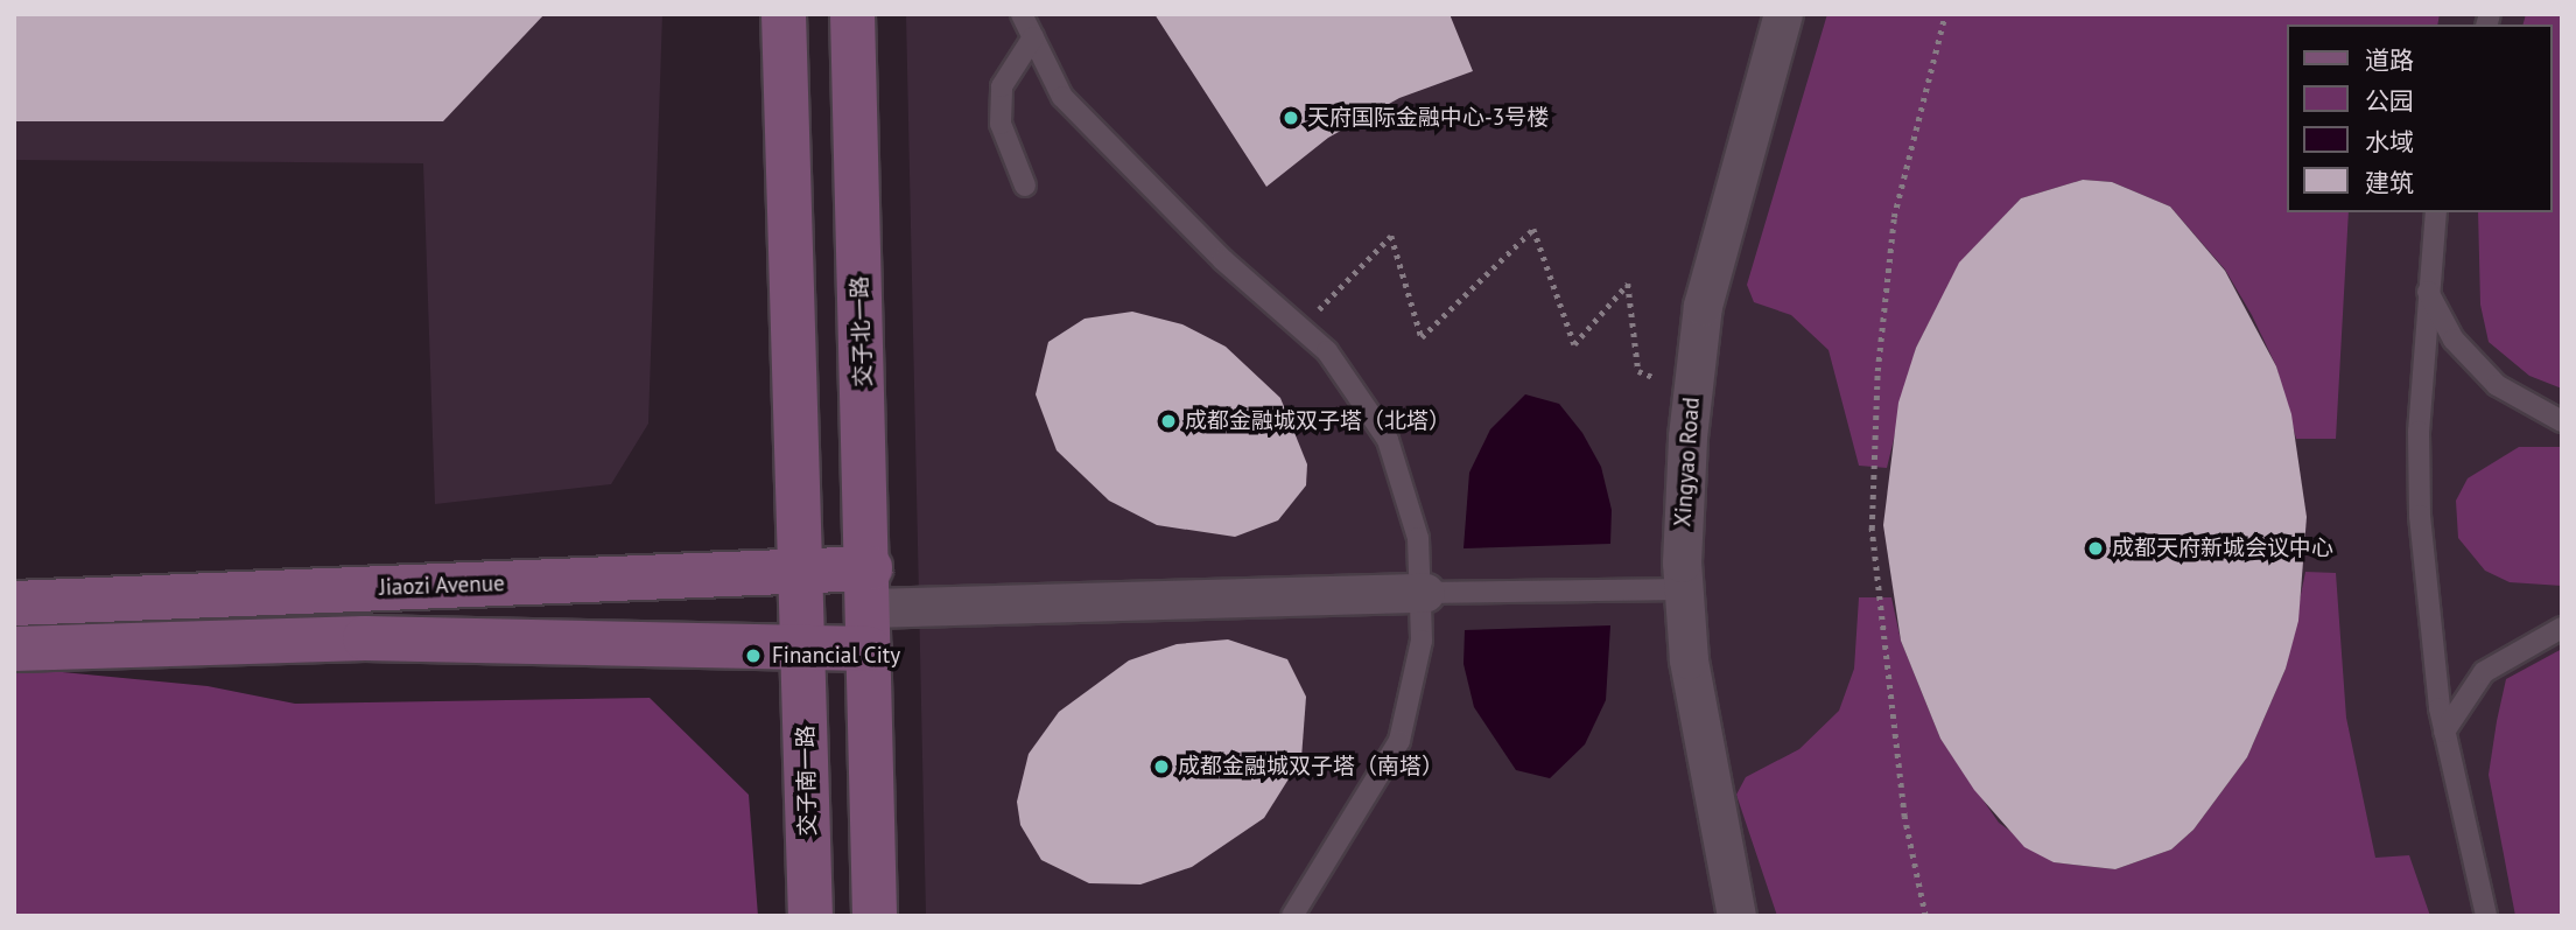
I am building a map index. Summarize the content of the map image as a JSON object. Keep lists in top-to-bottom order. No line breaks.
{"streets":{"street":["交子北一路","Xingyao Road","Jiaozi Avenue","交子南一路"]},"crossings":[["交子北一路","Jiaozi Avenue"]],"places":["天府国际金融中心-3号楼","成都金融城双子塔（北塔）","成都天府新城会议中心","Financial City","成都金融城双子塔（南塔）"],"legend":["道路","公园","水域","建筑"]}
